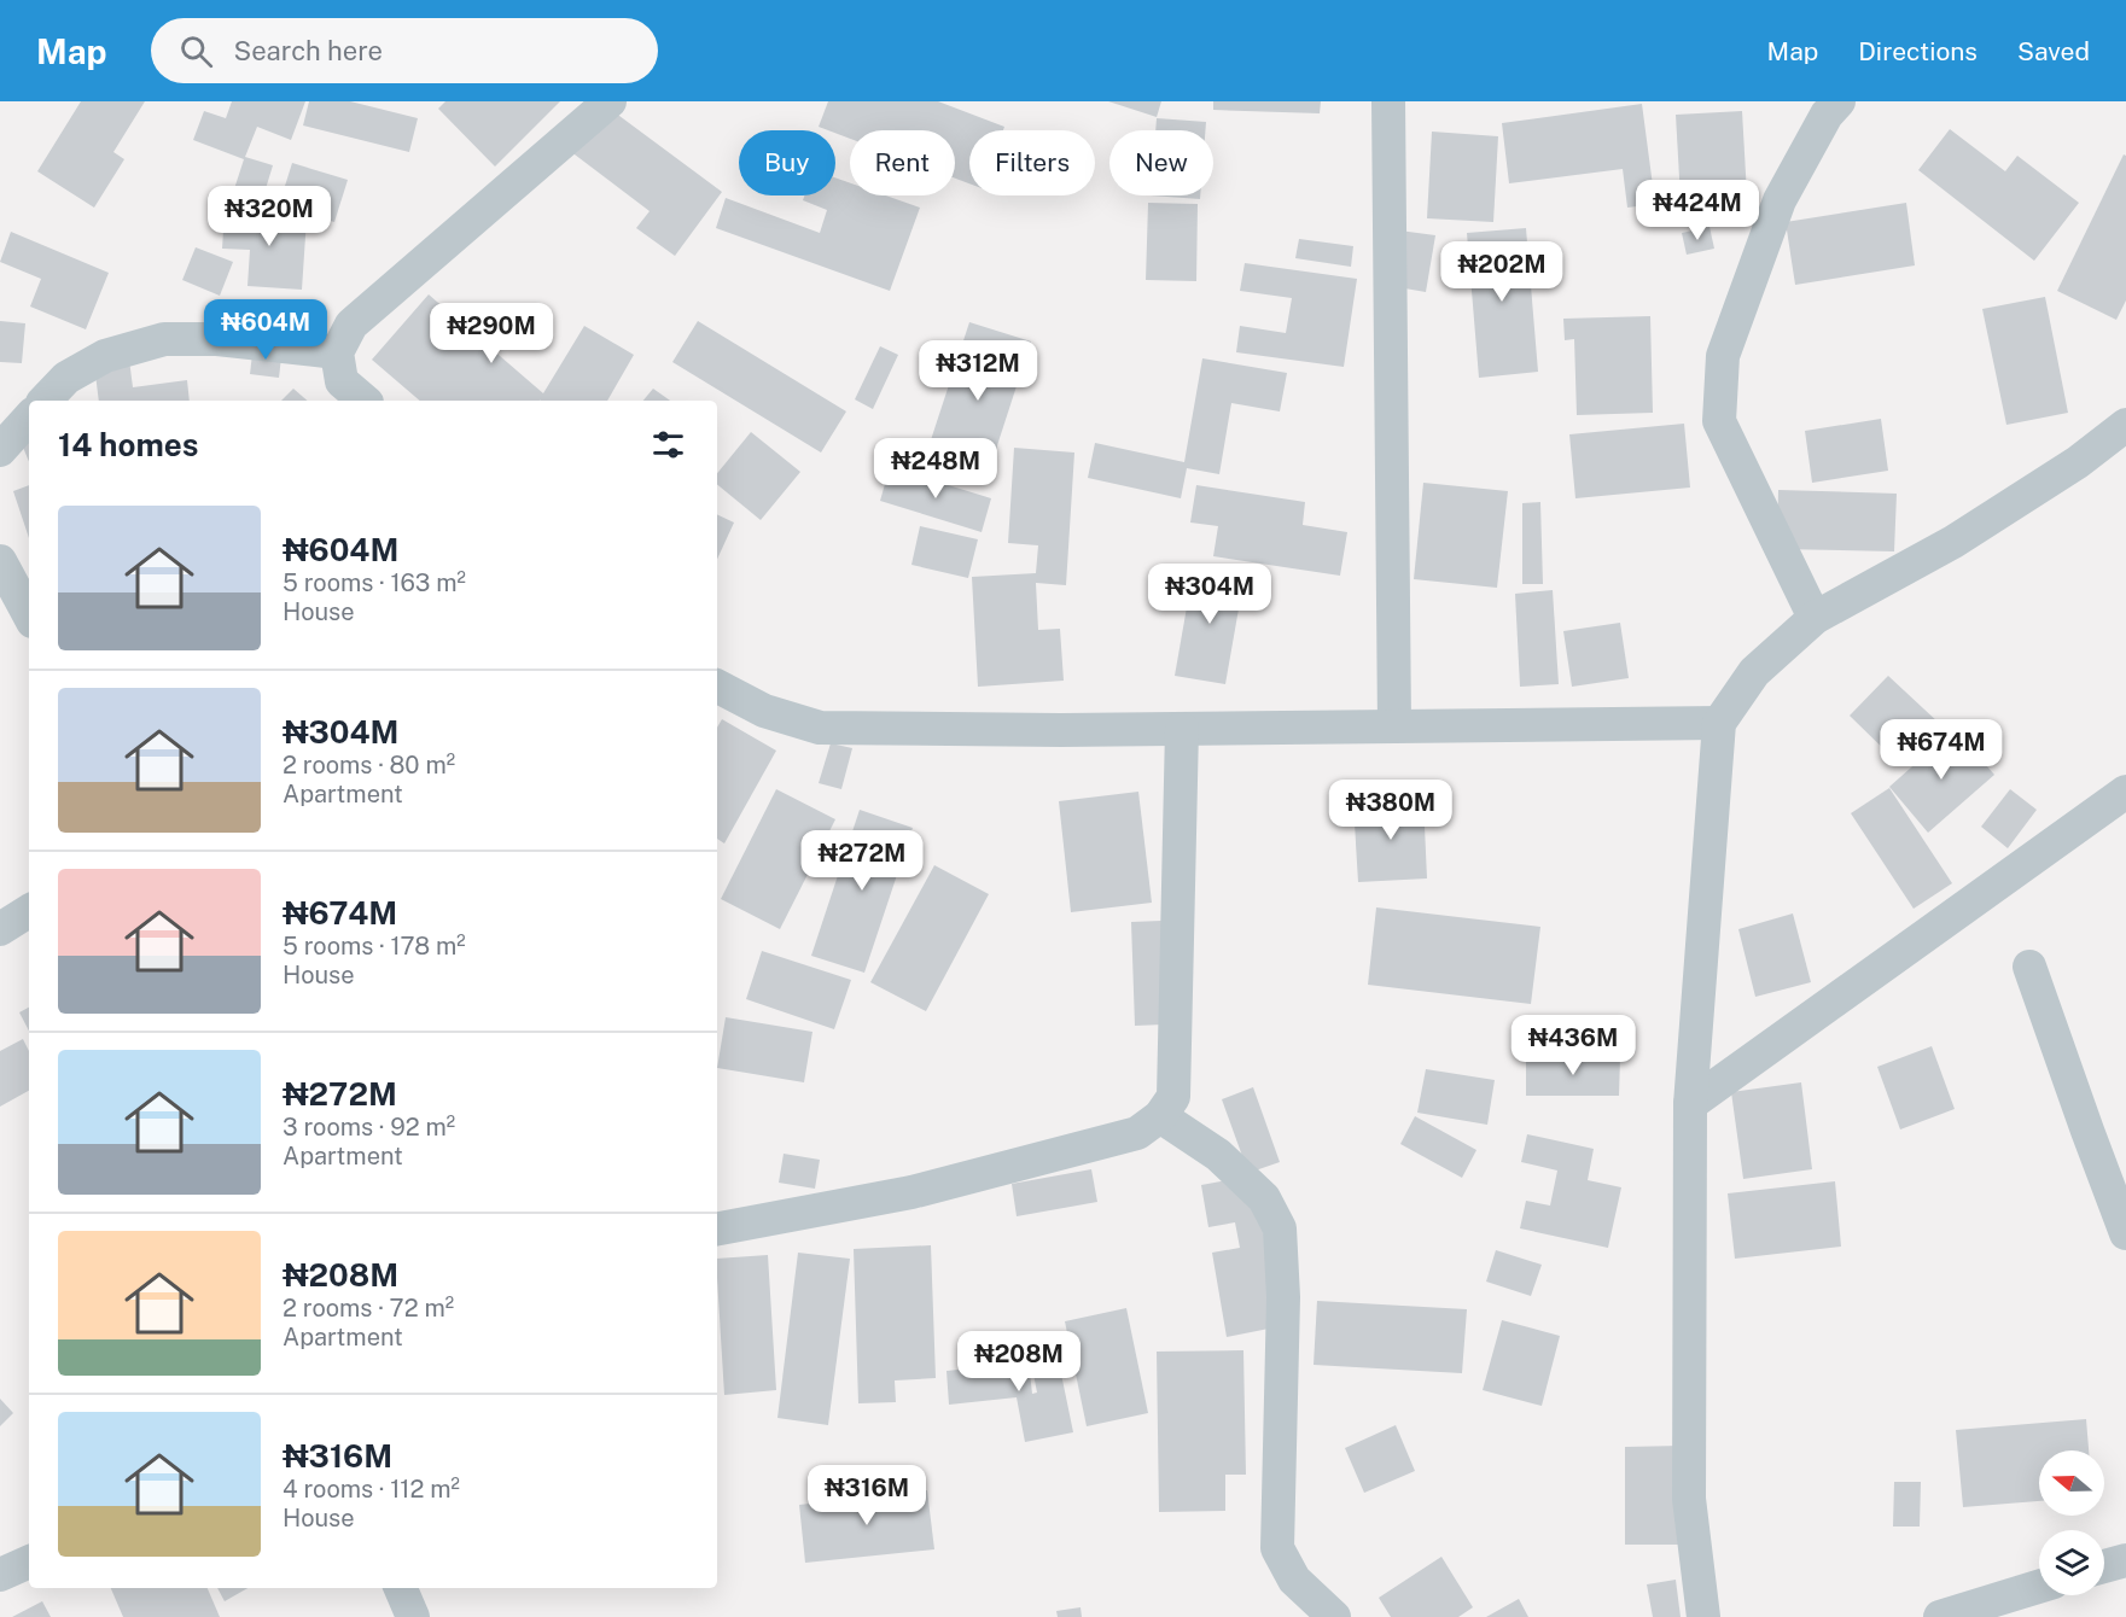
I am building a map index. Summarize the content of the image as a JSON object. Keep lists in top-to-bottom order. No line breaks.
{"north":"left","page":{"header":"Map","search":"Search here","nav":["Map","Directions","Saved"],"chip":["Buy","Rent","Filters","New"],"price":["₦424M","₦320M","₦202M","₦604M","₦290M","₦312M","₦248M","₦304M","₦674M","₦380M","₦272M","₦436M","₦208M","₦316M"],"heading":"14 homes","list":[{"name":"₦604M","note":"5 rooms · 163 m² · House"},{"name":"₦304M","note":"2 rooms · 80 m² · Apartment"},{"name":"₦674M","note":"5 rooms · 178 m² · House"},{"name":"₦272M","note":"3 rooms · 92 m² · Apartment"},{"name":"₦208M","note":"2 rooms · 72 m² · Apartment"},{"name":"₦316M","note":"4 rooms · 112 m² · House"}]}}
